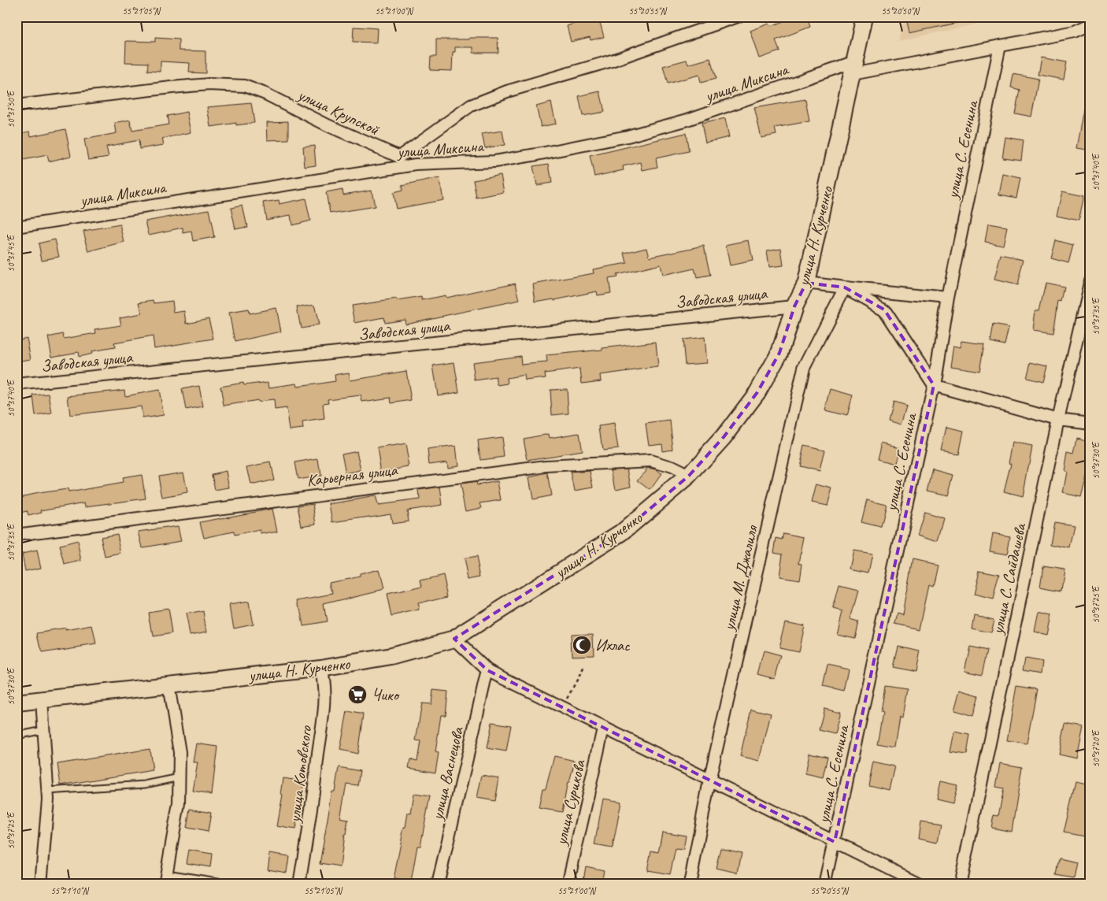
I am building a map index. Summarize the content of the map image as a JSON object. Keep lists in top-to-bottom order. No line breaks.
{"streets":{"main road":["улица Н. Курченко"],"street":["улица Миксина","улица Крупской","улица С. Есенина","Заводская улица","Карьерная улица","улица М. Джалиля","улица С. Сайдашева","улица Васнецова","улица Котовского","улица Сурикова"]},"crossings":[["улица Миксина","улица С. Есенина"],["улица Миксина","улица Н. Курченко"],["улица Н. Курченко","Заводская улица"],["улица Н. Курченко","Карьерная улица"],["улица Н. Курченко","улица Котовского"]],"places":{"mosque":["Ихлас"],"supermarket":["Чико"]},"coordinates":["55°21'05\"N","55°21'00\"N","55°20'55\"N","55°20'50\"N","50°37'50\"E","50°37'40\"E","50°37'45\"E","50°37'35\"E","50°37'30\"E","50°37'25\"E","50°37'20\"E","55°21'10\"N"]}
